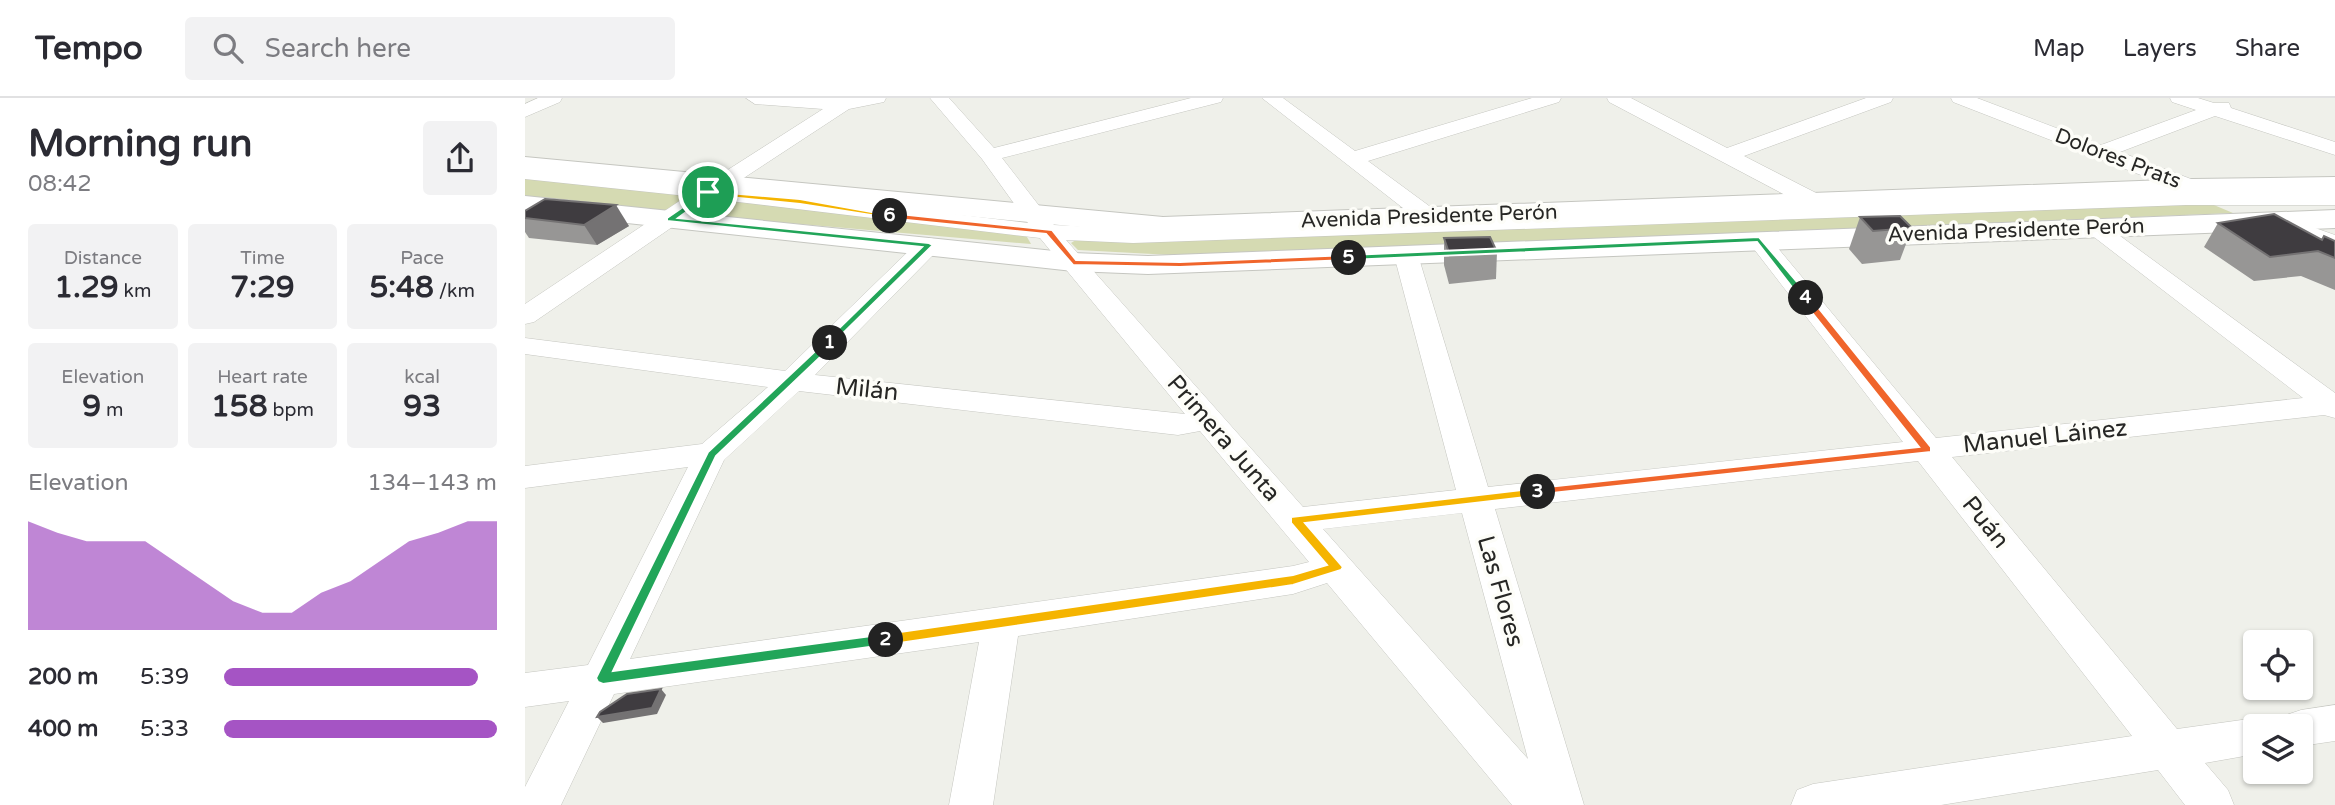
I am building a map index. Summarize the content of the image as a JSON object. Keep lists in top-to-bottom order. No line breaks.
{"streets":{"main road":["Avenida Presidente Perón"],"street":["Dolores Prats","Milán","Manuel Láinez","Primera Junta","Puán","Las Flores"]},"crossings":[["Dolores Prats","Avenida Presidente Perón"],["Avenida Presidente Perón","Primera Junta"],["Avenida Presidente Perón","Puán"],["Avenida Presidente Perón","Las Flores"],["Milán","Primera Junta"],["Manuel Láinez","Primera Junta"],["Manuel Láinez","Puán"],["Manuel Láinez","Las Flores"]],"page":{"header":"Tempo","search":"Search here","nav":["Map","Layers","Share"],"heading":["Morning run","08:42"],"pins":["6","5","4","1","3","2"],"stats":[["Distance","1.29 km"],["Time","7:29"],["Pace","5:48 /km"],["Elevation","9 m"],["Heart rate","158 bpm"],["kcal","93"]],"chart":["Elevation","134–143 m"],"list":[{"name":"200 m","note":"5:39"},{"name":"400 m","note":"5:33"}]}}
